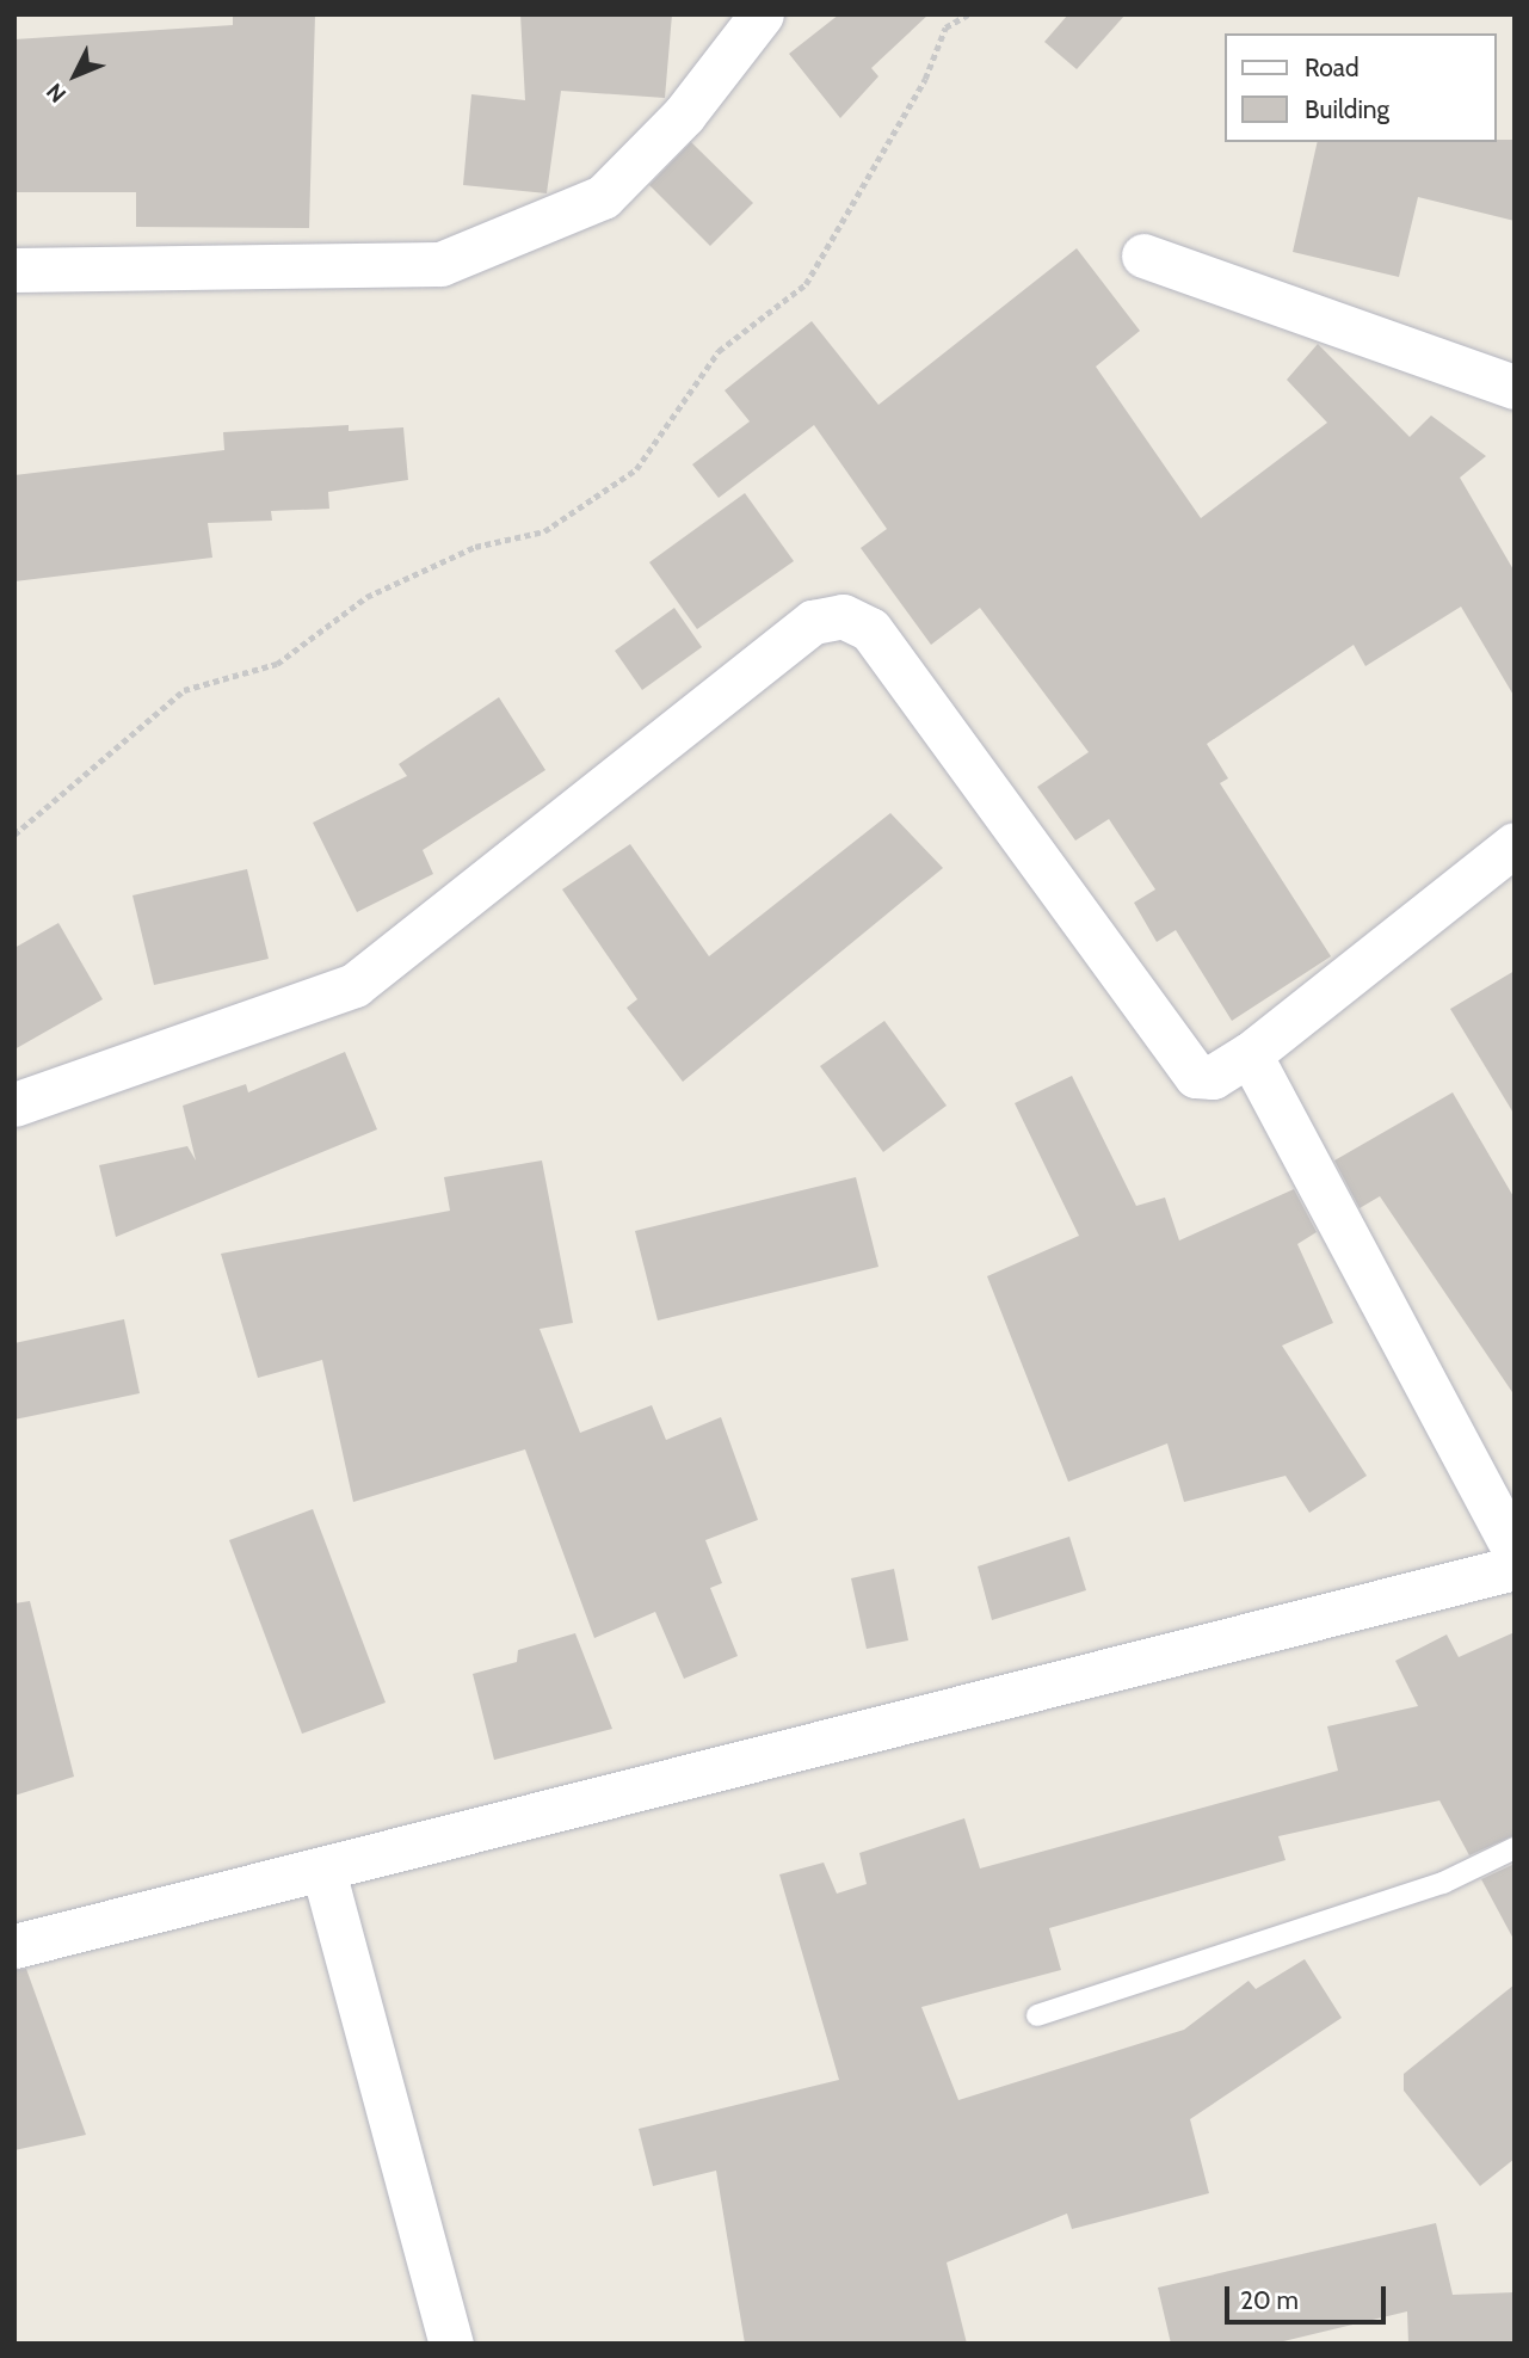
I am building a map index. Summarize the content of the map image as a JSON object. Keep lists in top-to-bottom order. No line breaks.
{"legend":["Road","Building"],"scale_bar":"20 m","north":"bottom left"}
